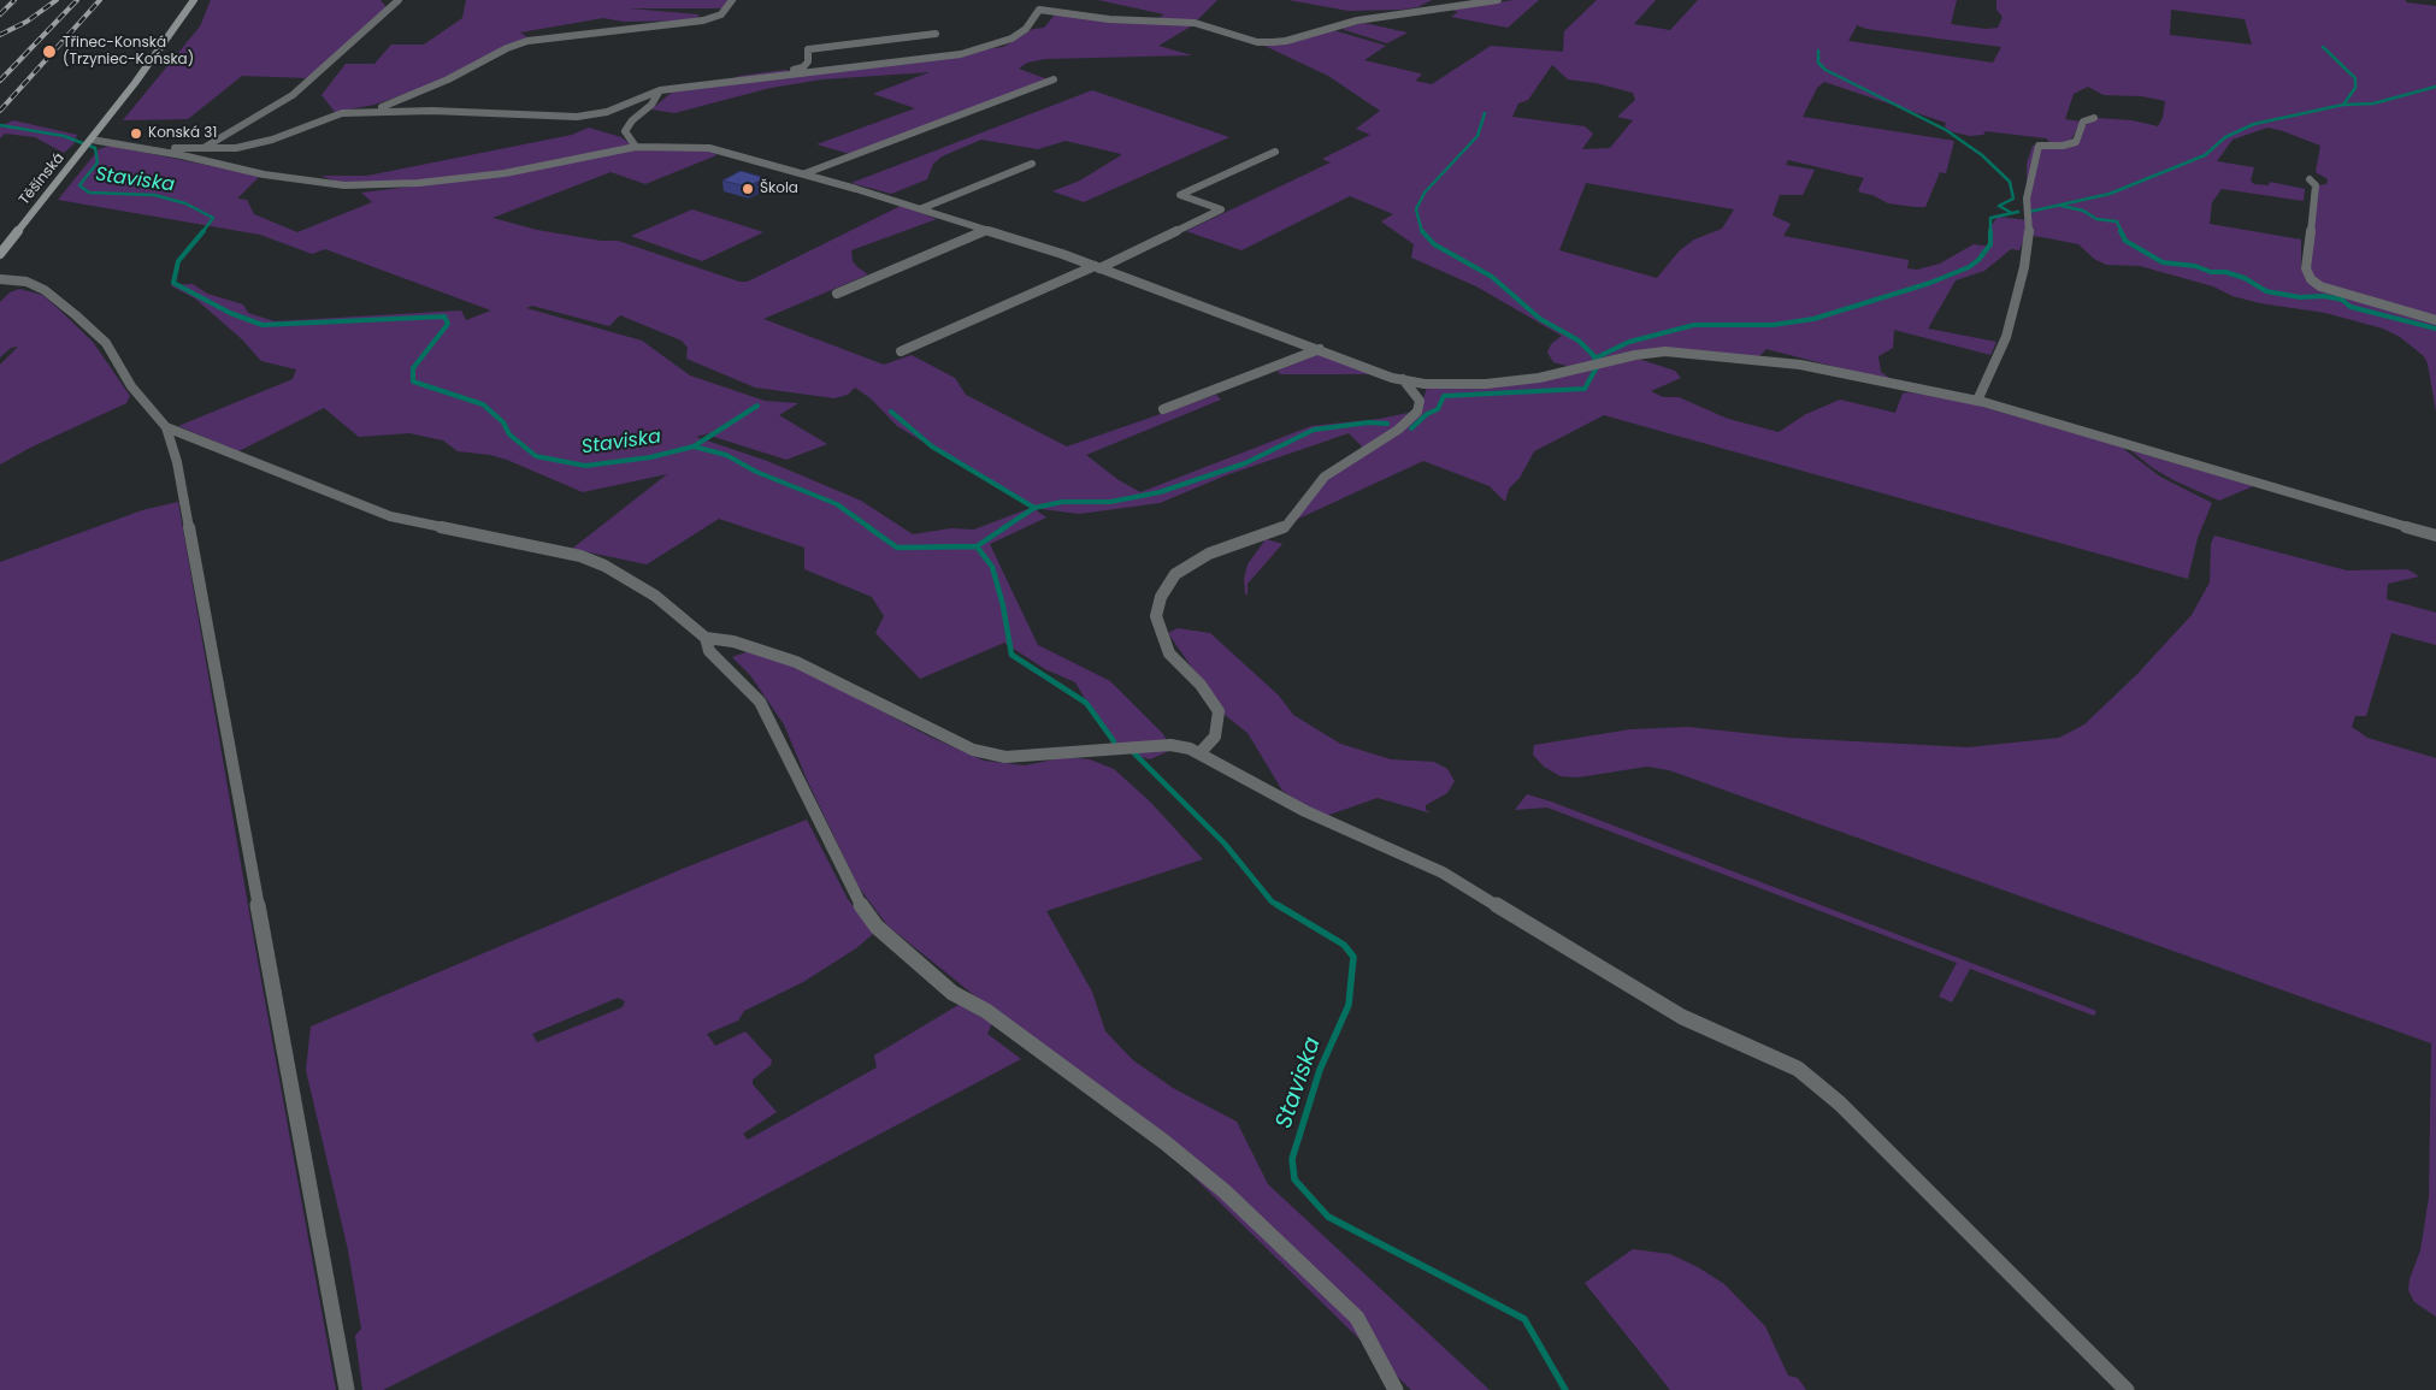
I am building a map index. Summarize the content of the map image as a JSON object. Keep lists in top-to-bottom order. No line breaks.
{"streets":{"main road":["Těšínská"]},"water":["Staviska"],"places":["Třinec-Konská (Trzyniec-Końska)","Konská 31","Škola"]}
